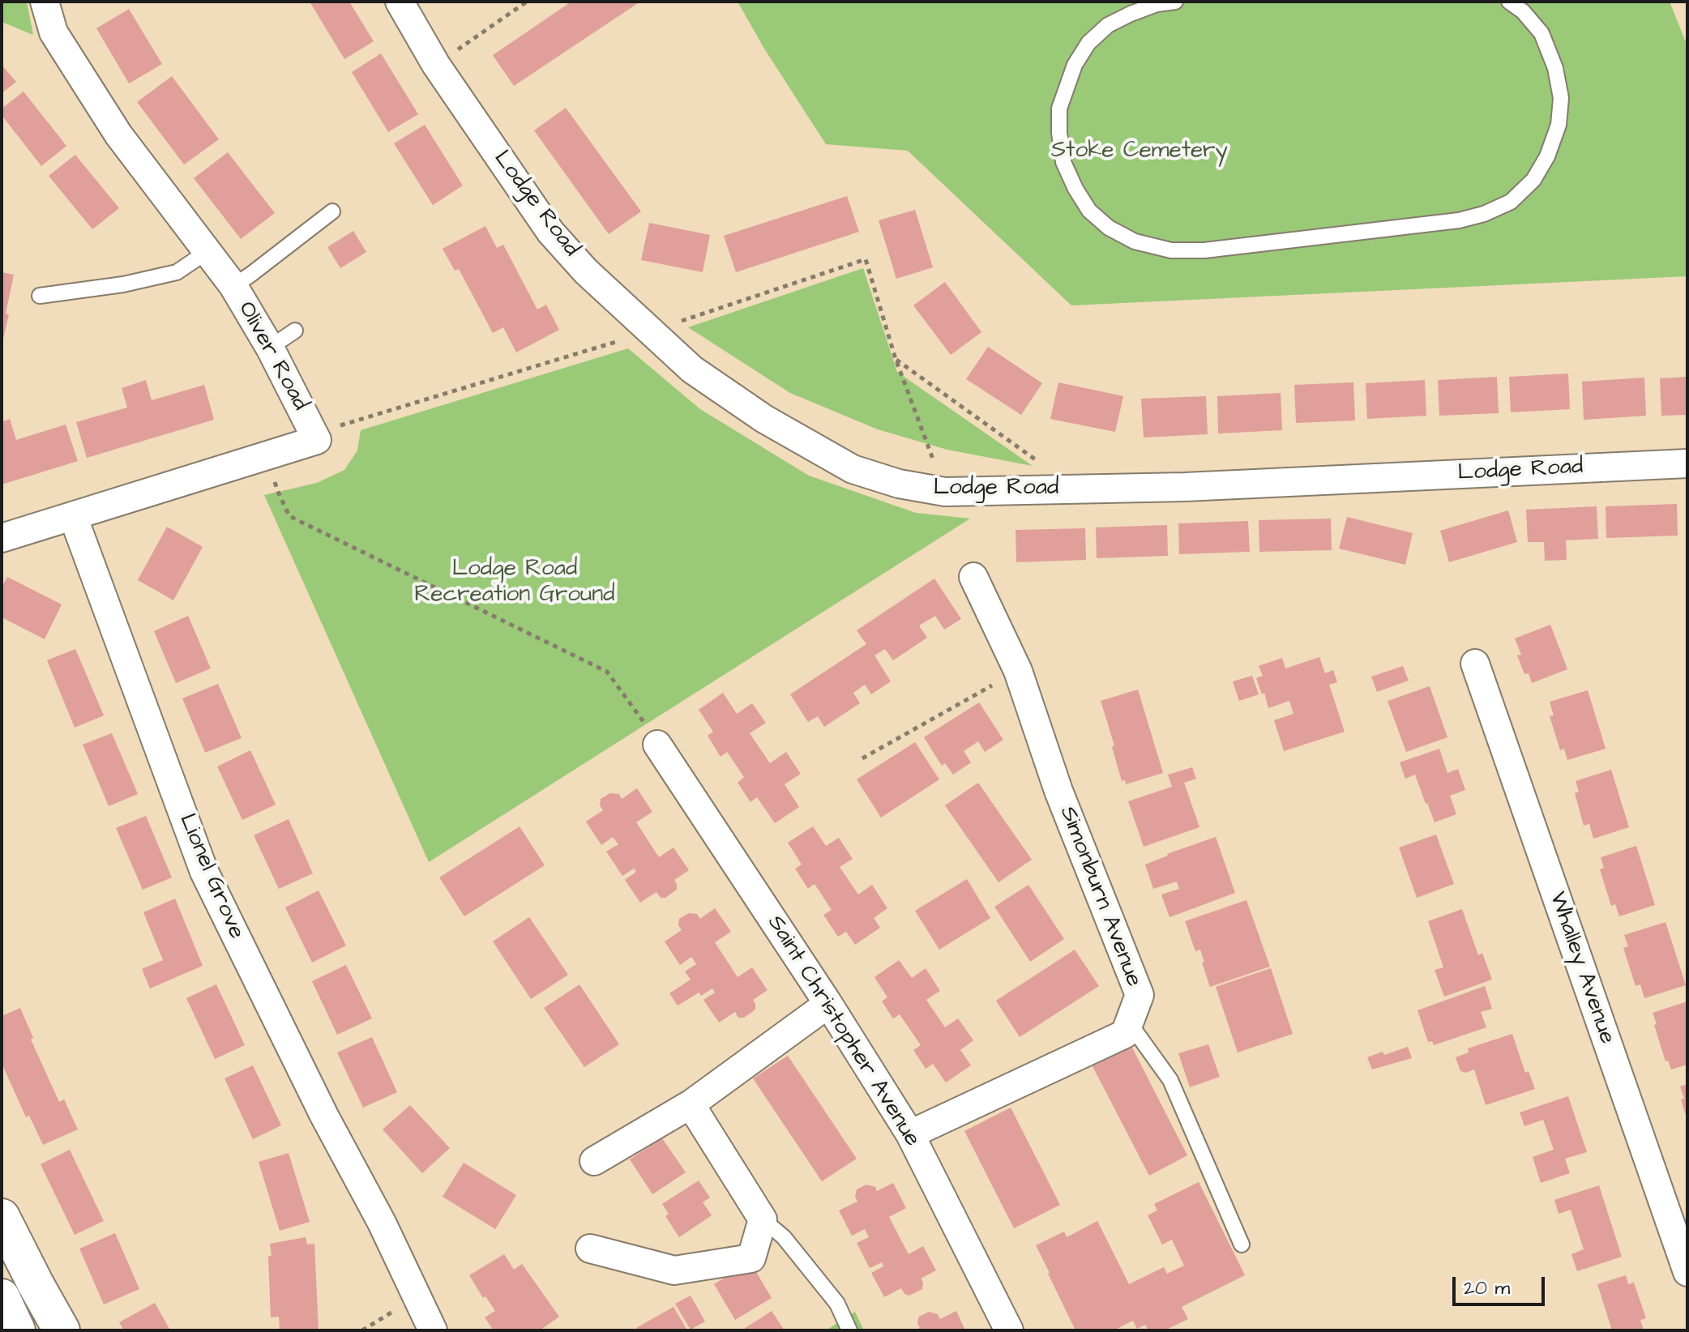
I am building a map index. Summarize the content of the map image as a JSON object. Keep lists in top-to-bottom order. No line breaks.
{"streets":{"street":["Lodge Road","Oliver Road","Lionel Grove","Simonburn Avenue","Whalley Avenue","Saint Christopher Avenue"]},"crossings":[["Oliver Road","Lionel Grove"],["Simonburn Avenue","Saint Christopher Avenue"]],"parks":["Stoke Cemetery","Lodge Road Recreation Ground"],"scale_bar":"20 m"}
